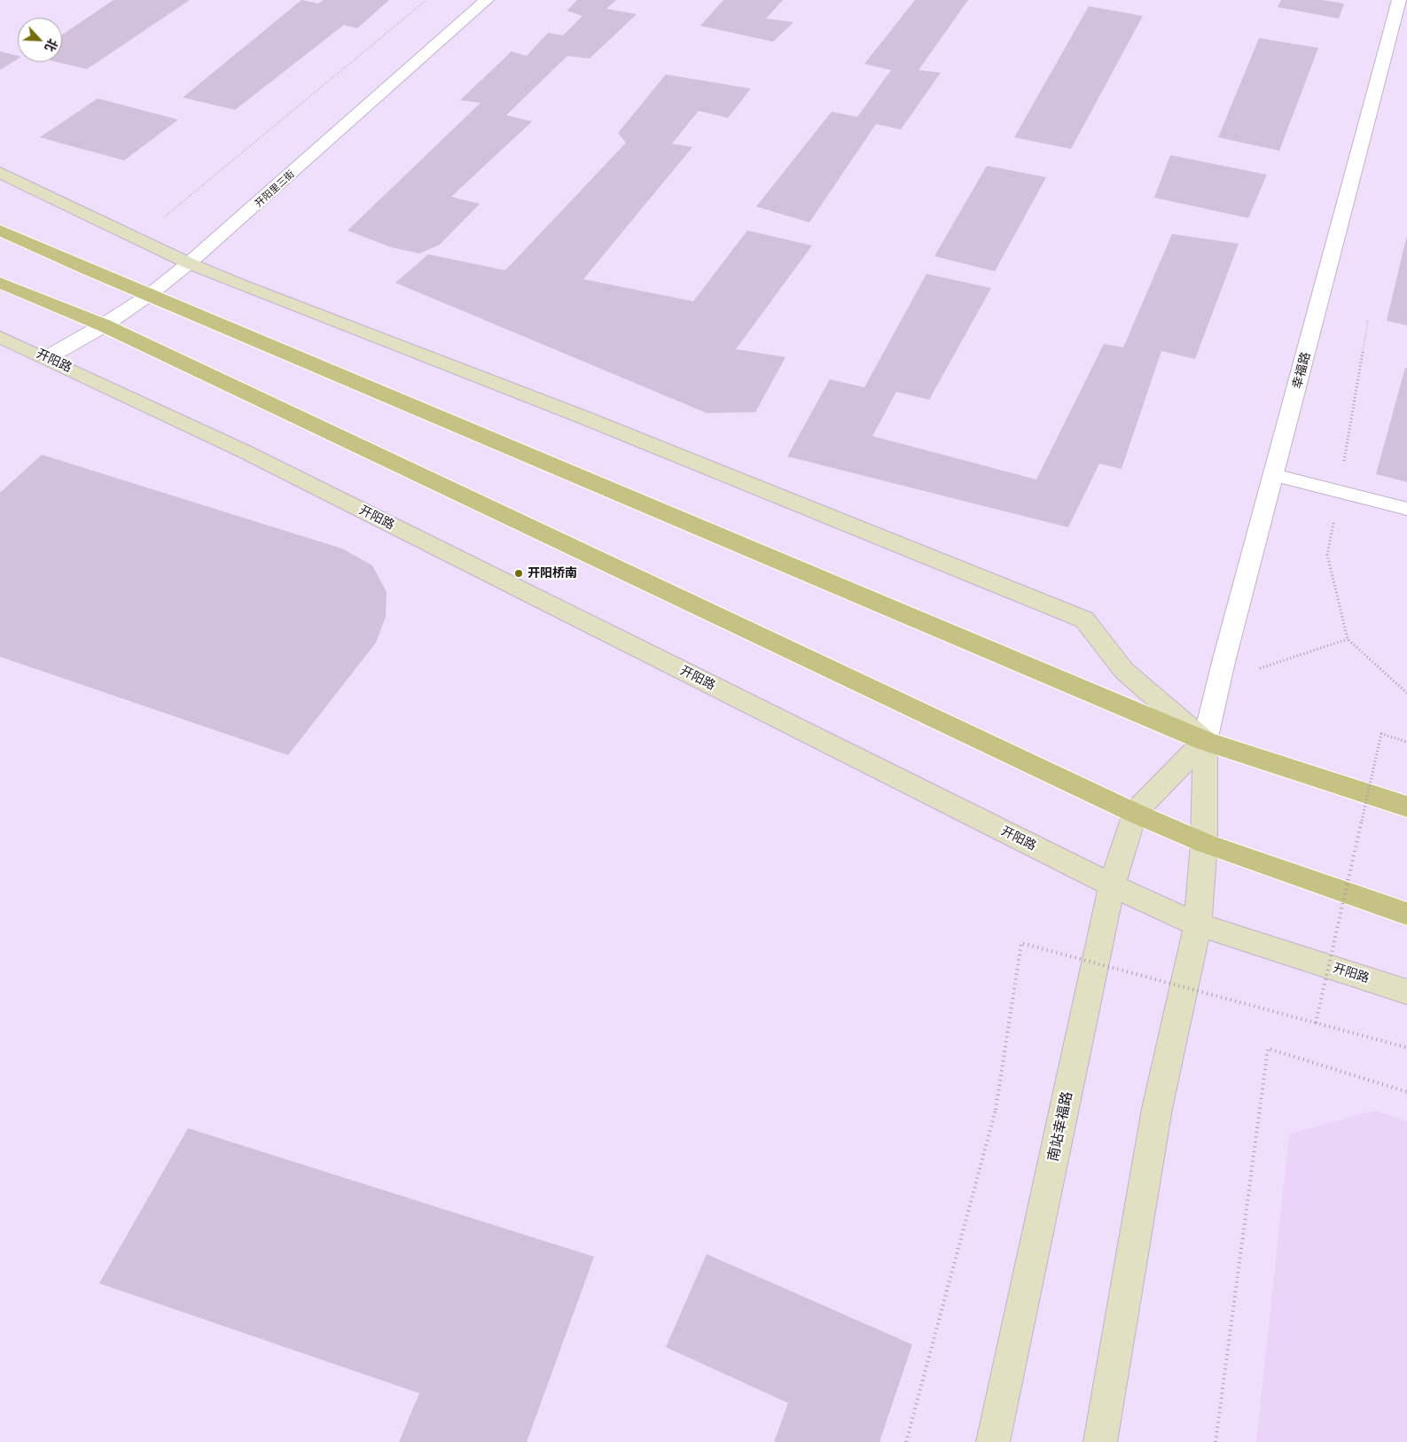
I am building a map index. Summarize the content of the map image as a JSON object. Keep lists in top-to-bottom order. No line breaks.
{"streets":{"street":["开阳里三街","开阳路","幸福路","南站幸福路"]},"crossings":[["开阳里三街","开阳路"],["开阳路","南站幸福路"]],"places":["开阳桥南"],"north":"bottom right"}
